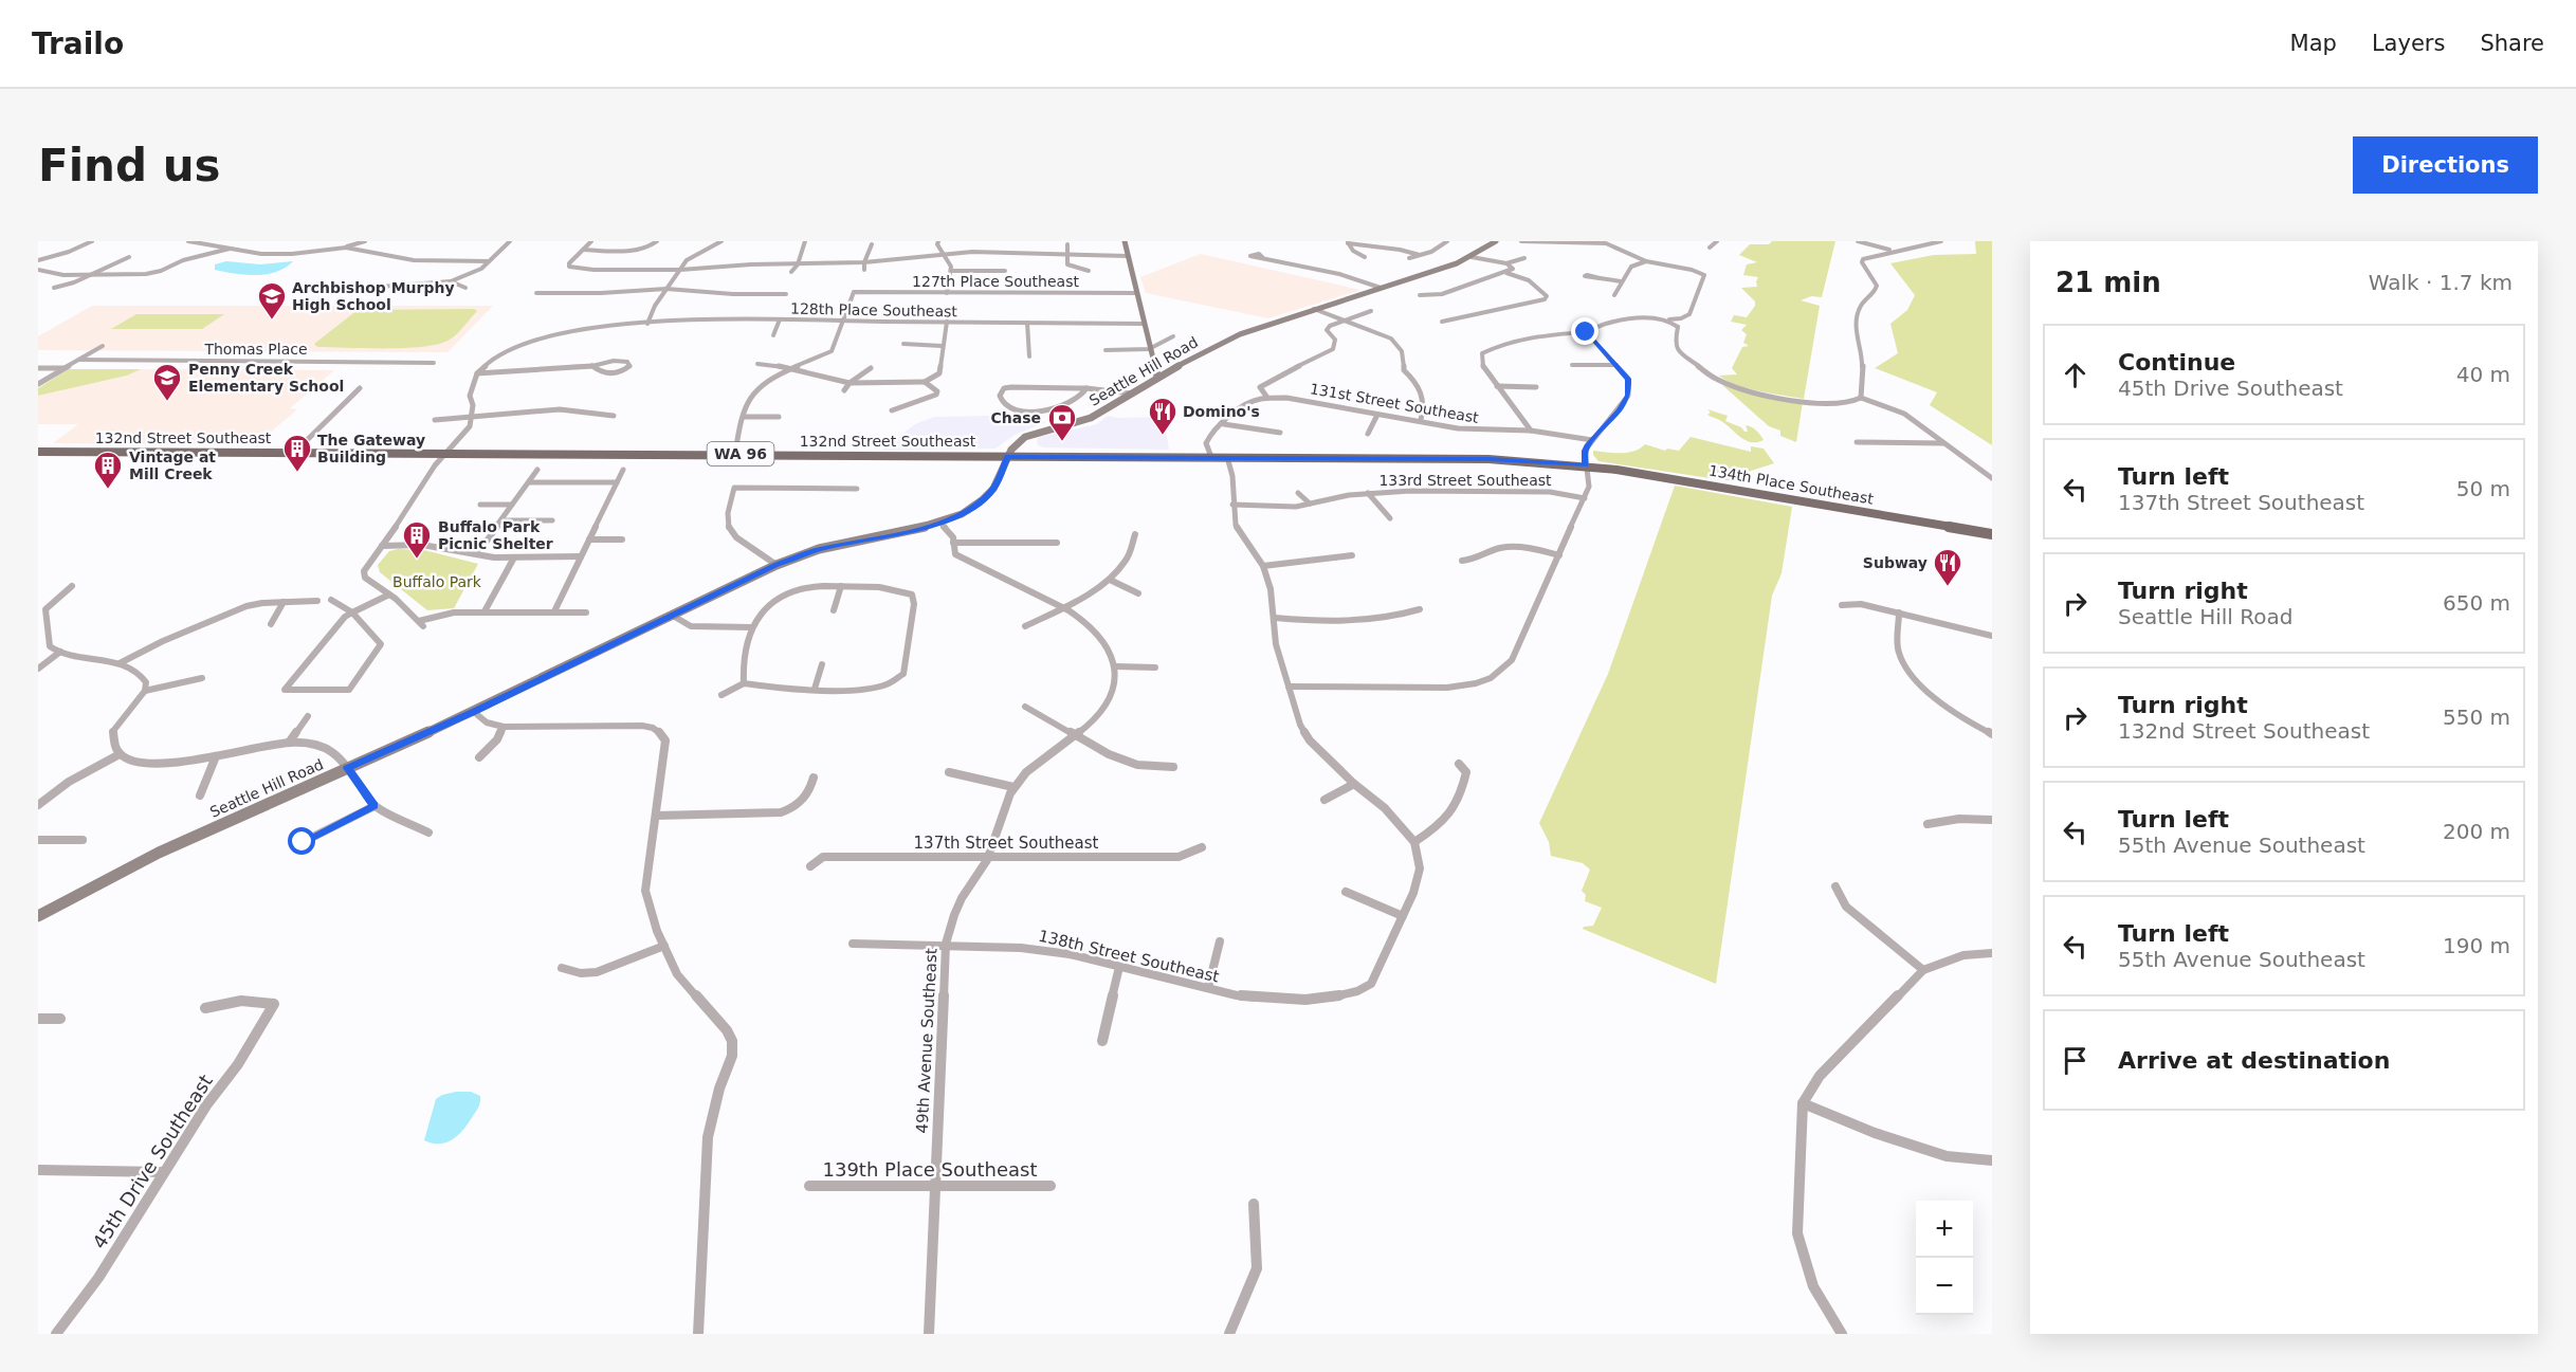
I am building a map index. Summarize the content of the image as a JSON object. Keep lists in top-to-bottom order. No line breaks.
{"streets":{"main road":["Seattle Hill Road","132nd Street Southeast","WA 96","134th Place Southeast"],"street":["127th Place Southeast","128th Place Southeast","Thomas Place","131st Street Southeast","133rd Street Southeast","137th Street Southeast","138th Street Southeast","49th Avenue Southeast","45th Drive Southeast","139th Place Southeast"]},"crossings":[["127th Place Southeast","128th Place Southeast"],["Seattle Hill Road","132nd Street Southeast"],["132nd Street Southeast","134th Place Southeast"],["137th Street Southeast","49th Avenue Southeast"],["138th Street Southeast","49th Avenue Southeast"],["49th Avenue Southeast","139th Place Southeast"]],"parks":["Buffalo Park"],"places":{"school or university":["Archbishop Murphy High School","Penny Creek Elementary School"],"restaurant":["Domino's","Subway"],"bank":["Chase"],"building":["The Gateway Building","Vintage at Mill Creek","Buffalo Park Picnic Shelter"]},"page":{"header":"Trailo","nav":["Map","Layers","Share"],"buttons":"Directions","title":"Find us","heading":["21 min","Walk · 1.7 km"],"list":[["Continue","45th Drive Southeast","40 m"],["Turn left","137th Street Southeast","50 m"],["Turn right","Seattle Hill Road","650 m"],["Turn right","132nd Street Southeast","550 m"],["Turn left","55th Avenue Southeast","200 m"],["Turn left","55th Avenue Southeast","190 m"],"Arrive at destination"],"map_buttons":["+","−"]}}
